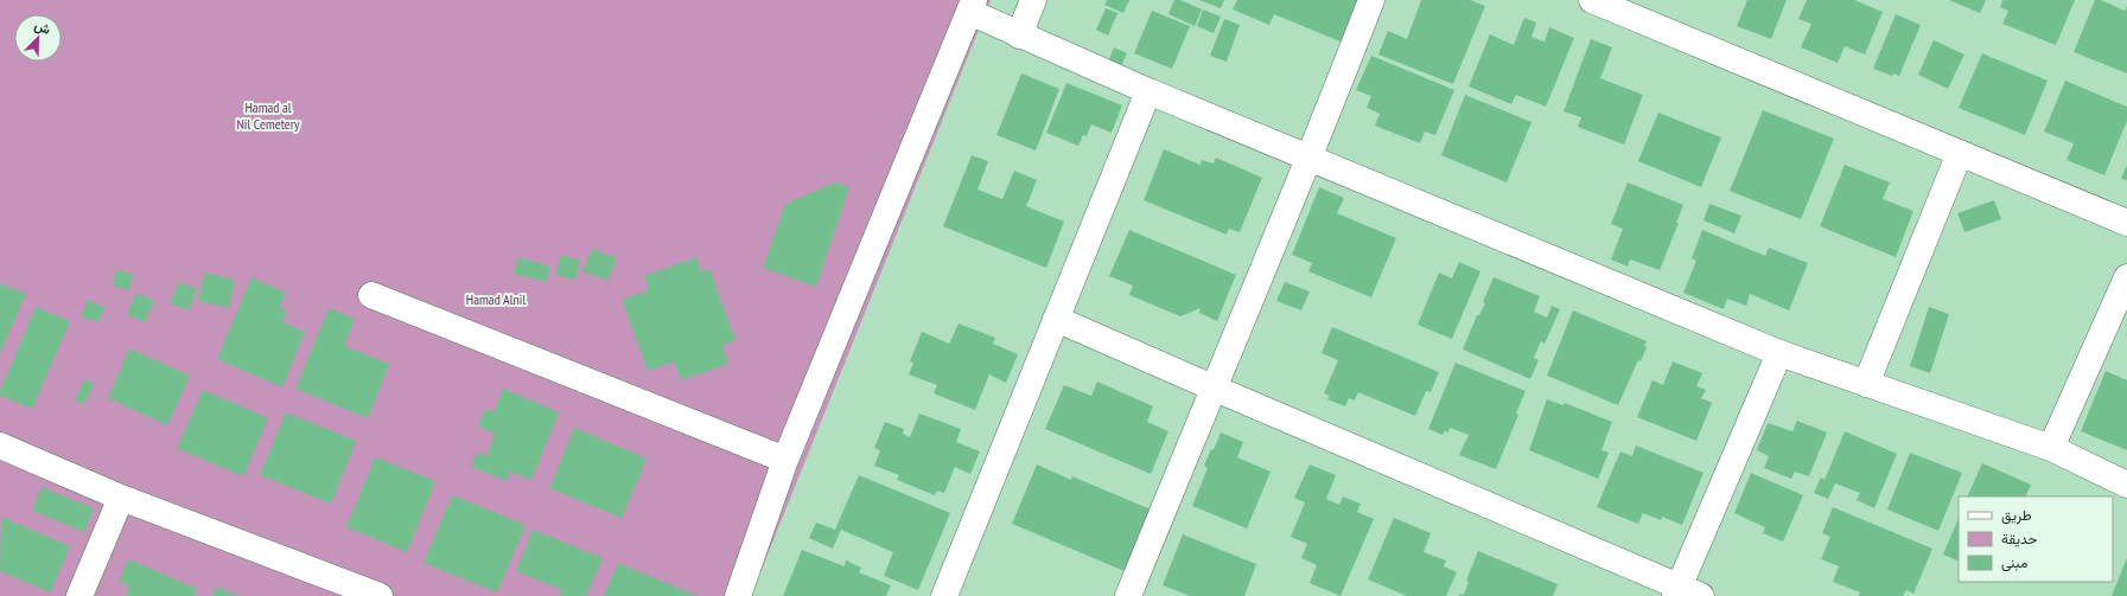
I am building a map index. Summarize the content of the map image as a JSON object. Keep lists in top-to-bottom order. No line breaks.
{"parks":["Hamad al Nil Cemetery","Hamad Alnil"],"legend":["طريق","حديقة","مبنى"],"north":"top right"}
